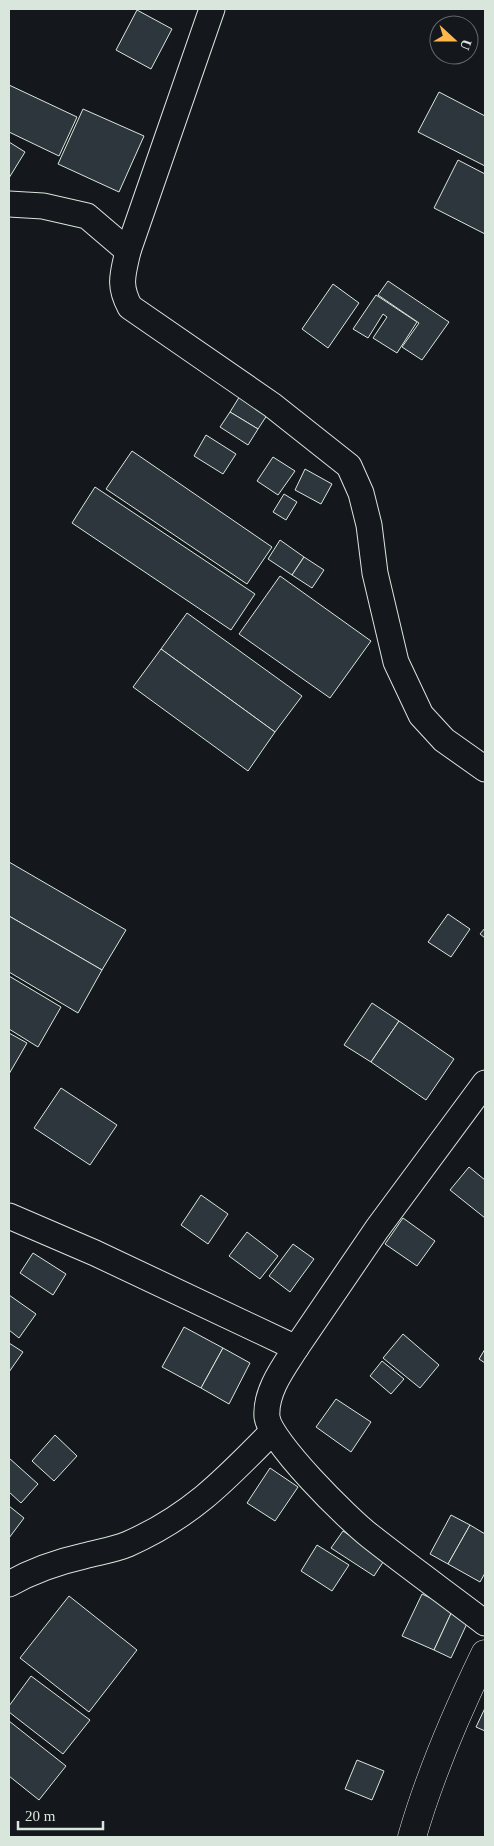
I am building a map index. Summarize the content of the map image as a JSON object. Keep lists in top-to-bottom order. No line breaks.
{"scale_bar":"20 m","north":"right"}
